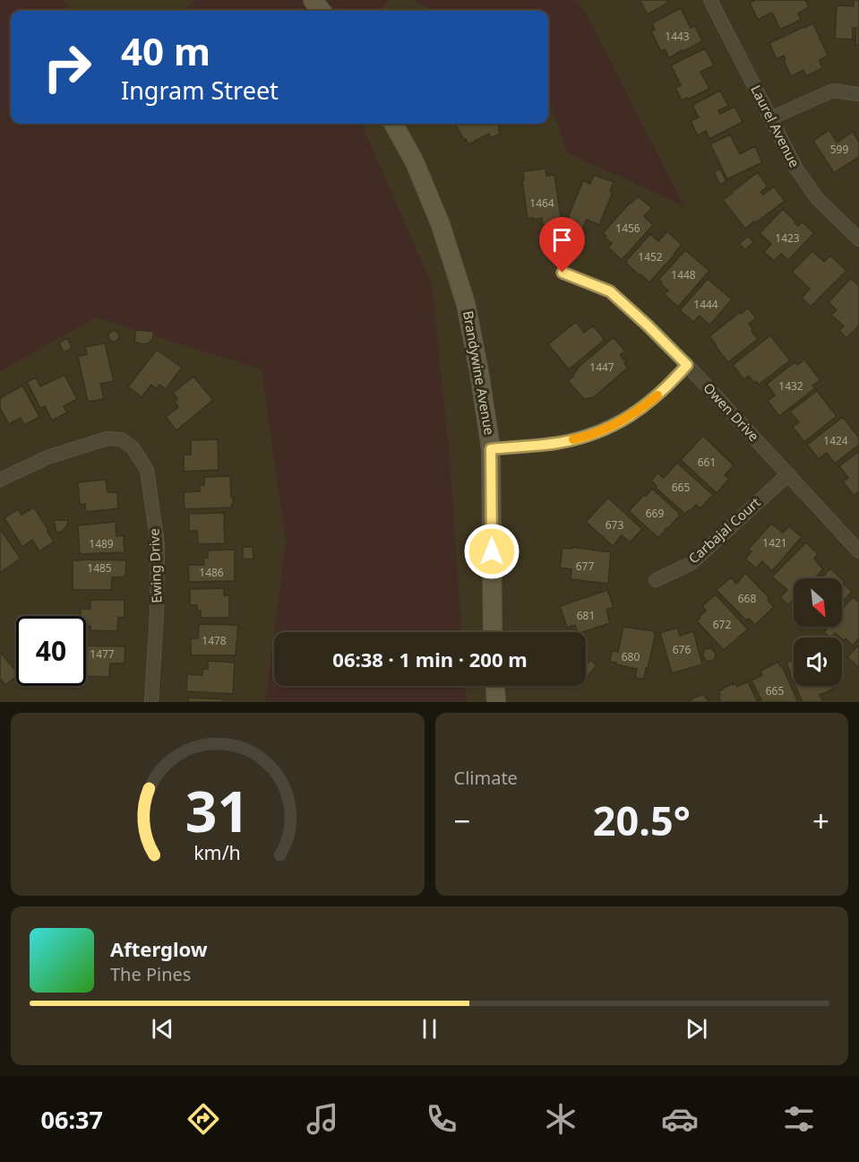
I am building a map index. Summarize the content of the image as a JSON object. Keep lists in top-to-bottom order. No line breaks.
{"streets":{"street":["Laurel Avenue","Brandywine Avenue","Owen Drive","Carbajal Court","Ewing Drive"]},"crossings":[["Owen Drive","Carbajal Court"]],"house_numbers":["1443","599","1464","1456","1423","1452","1448","1444","1447","1432","1424","661","665","669","673","1421","1489","677","1485","1486","668","681","672","1478","676","1477","680","665"],"north":"bottom right","page":{"turn":["40 m","Ingram Street"],"limit":"40","trip":"06:38 · 1 min · 200 m","tile":"Climate","heat":["−","20.5°","+"],"song":["Afterglow","The Pines"],"tabs":"06:37","gauge":["31","km/h"]}}
